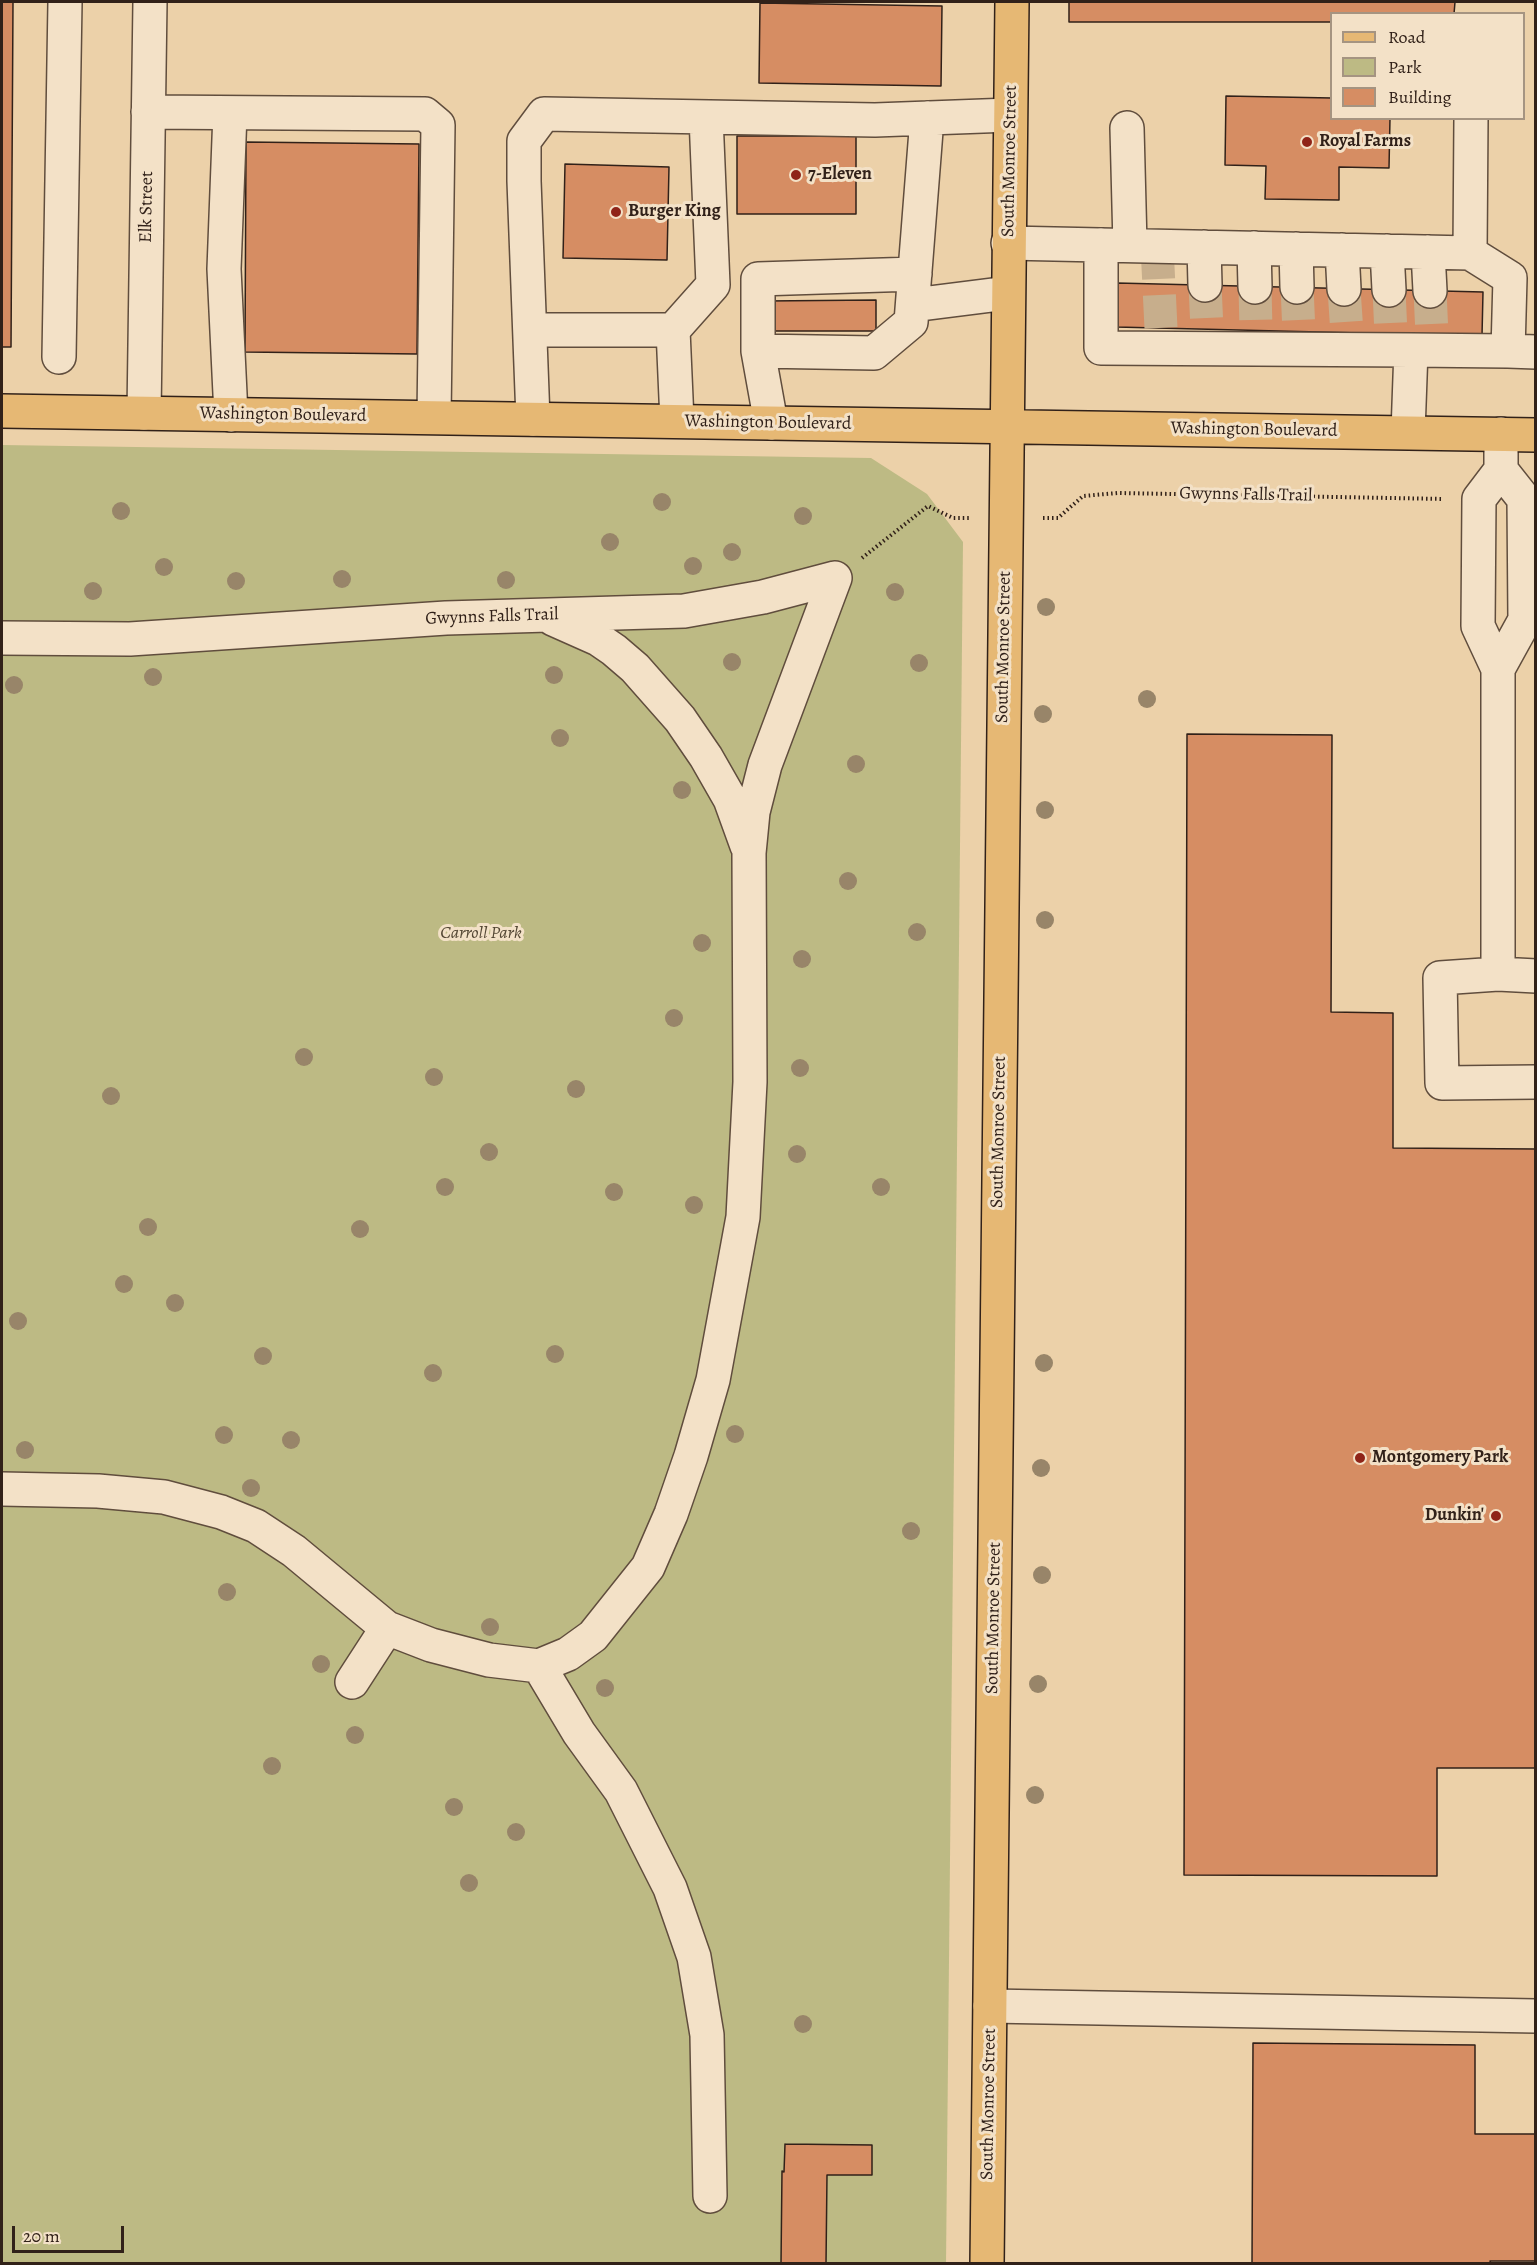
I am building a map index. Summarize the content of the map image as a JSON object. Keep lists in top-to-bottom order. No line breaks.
{"streets":{"main road":["South Monroe Street","Washington Boulevard"],"street":["Elk Street","Gwynns Falls Trail"]},"crossings":[["South Monroe Street","Washington Boulevard"],["Elk Street","Washington Boulevard"]],"parks":["Carroll Park"],"places":["Royal Farms","7-Eleven","Burger King","Montgomery Park","Dunkin'"],"legend":["Road","Park","Building"],"scale_bar":"20 m"}
